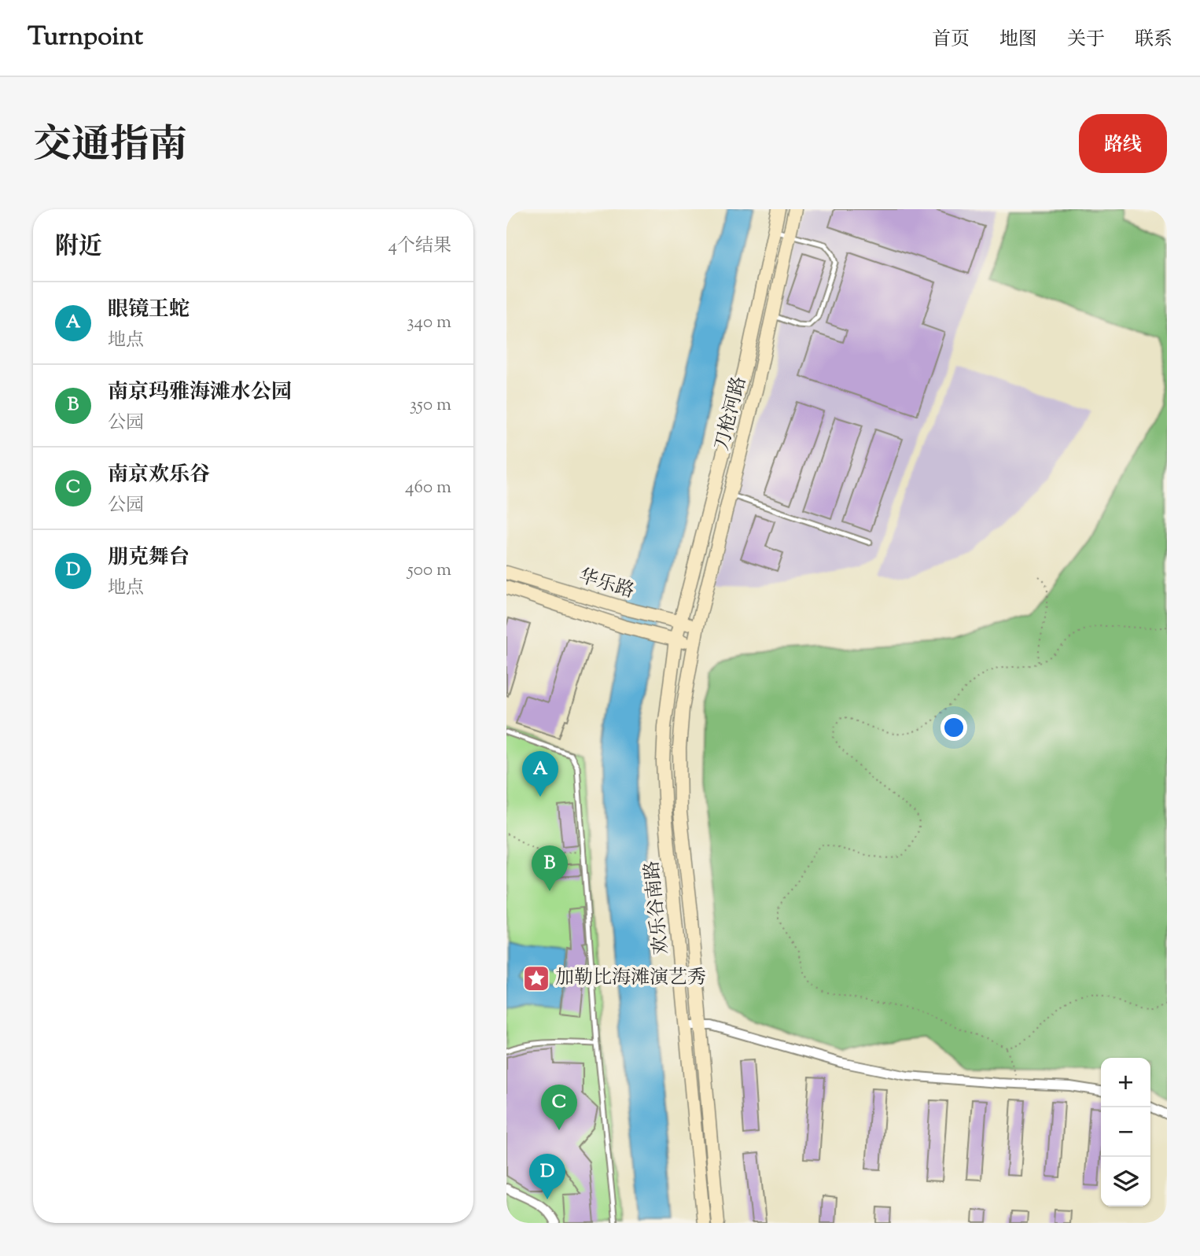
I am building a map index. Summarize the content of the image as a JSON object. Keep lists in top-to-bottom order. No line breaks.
{"streets":{"street":["刀枪河路","华乐路","欢乐谷南路"]},"crossings":[["刀枪河路","华乐路"],["刀枪河路","欢乐谷南路"],["华乐路","欢乐谷南路"]],"places":{"place":["加勒比海滩演艺秀"]},"page":{"header":"Turnpoint","nav":["首页","地图","关于","联系"],"title":"交通指南","buttons":"路线","heading":["附近","4个结果"],"list":[{"mark":"A","name":"眼镜王蛇","note":"地点","value":"340 m"},{"mark":"B","name":"南京玛雅海滩水公园","note":"公园","value":"350 m"},{"mark":"C","name":"南京欢乐谷","note":"公园","value":"460 m"},{"mark":"D","name":"朋克舞台","note":"地点","value":"500 m"}],"pins":["A","B","C","D"],"map_buttons":["+","−"]}}
